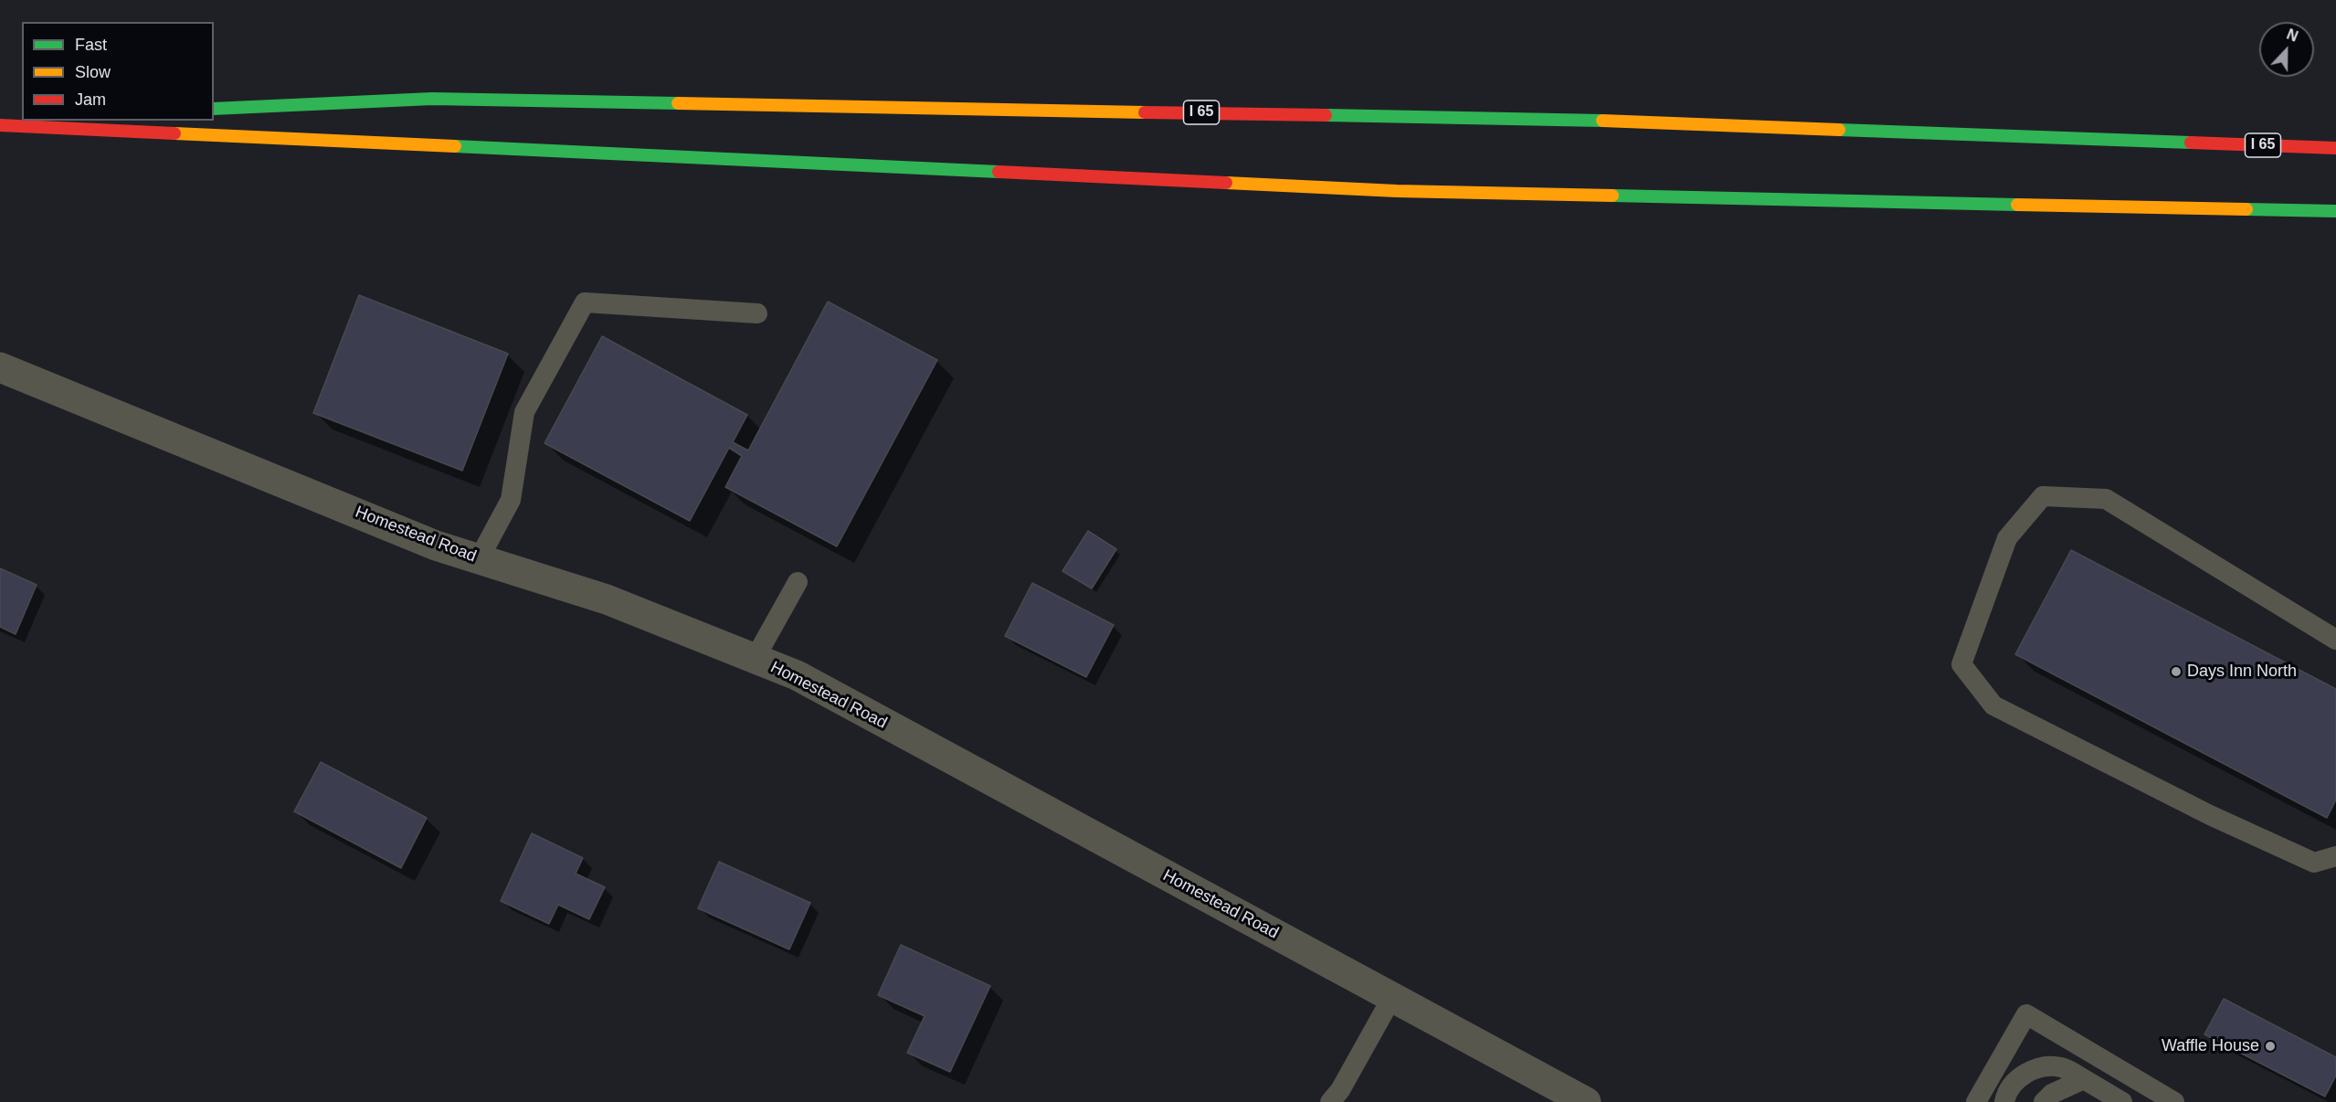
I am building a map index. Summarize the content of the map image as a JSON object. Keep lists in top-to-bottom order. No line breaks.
{"streets":{"highway":["I 65"],"street":["Homestead Road"]},"places":["Days Inn North","Waffle House"],"legend":["Fast","Slow","Jam"],"north":"top"}
